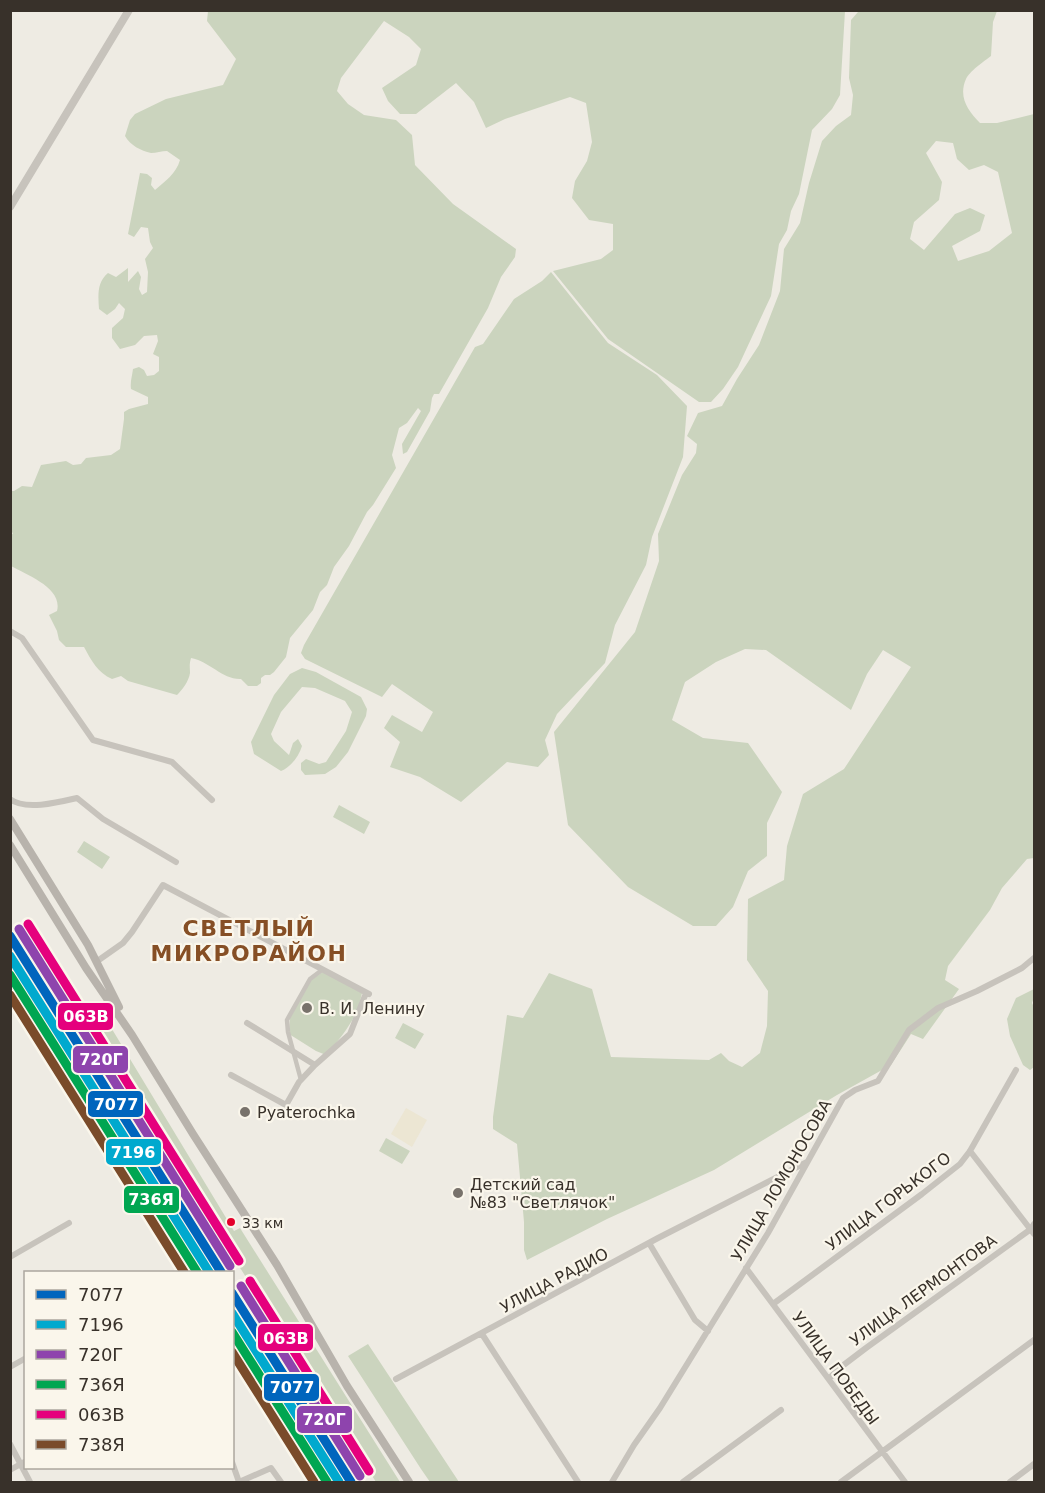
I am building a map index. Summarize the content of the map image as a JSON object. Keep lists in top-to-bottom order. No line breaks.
{"streets":{"street":["УЛИЦА ЛОМОНОСОВА","УЛИЦА ГОРЬКОГО","УЛИЦА РАДИО","УЛИЦА ЛЕРМОНТОВА","УЛИЦА ПОБЕДЫ"]},"crossings":[["УЛИЦА ЛОМОНОСОВА","УЛИЦА РАДИО"],["УЛИЦА ЛОМОНОСОВА","УЛИЦА ПОБЕДЫ"],["УЛИЦА ГОРЬКОГО","УЛИЦА ПОБЕДЫ"],["УЛИЦА ЛЕРМОНТОВА","УЛИЦА ПОБЕДЫ"]],"districts":["СВЕТЛЫЙ МИКРОРАЙОН"],"places":["В. И. Ленину","Pyaterochka","Детский сад №83 \"Светлячок\"","33 км"],"lines":["transit line 063В","transit line 720Г","transit line 7077","transit line 7196","transit line 736Я","transit line 738Я"],"legend":["7077","7196","720Г","736Я","063В","738Я"]}
